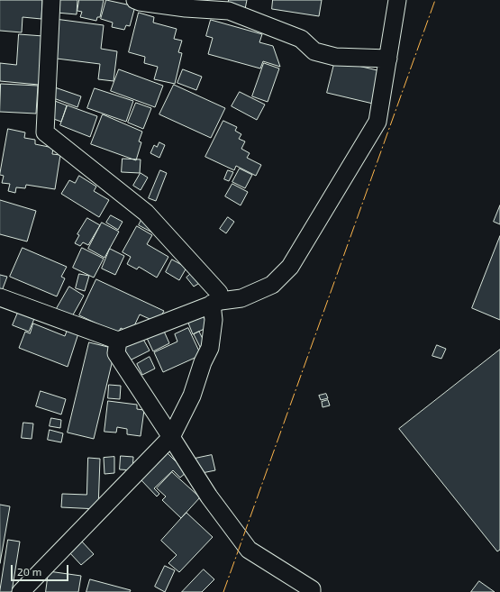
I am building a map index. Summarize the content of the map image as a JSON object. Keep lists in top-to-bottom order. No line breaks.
{"scale_bar":"20 m"}
